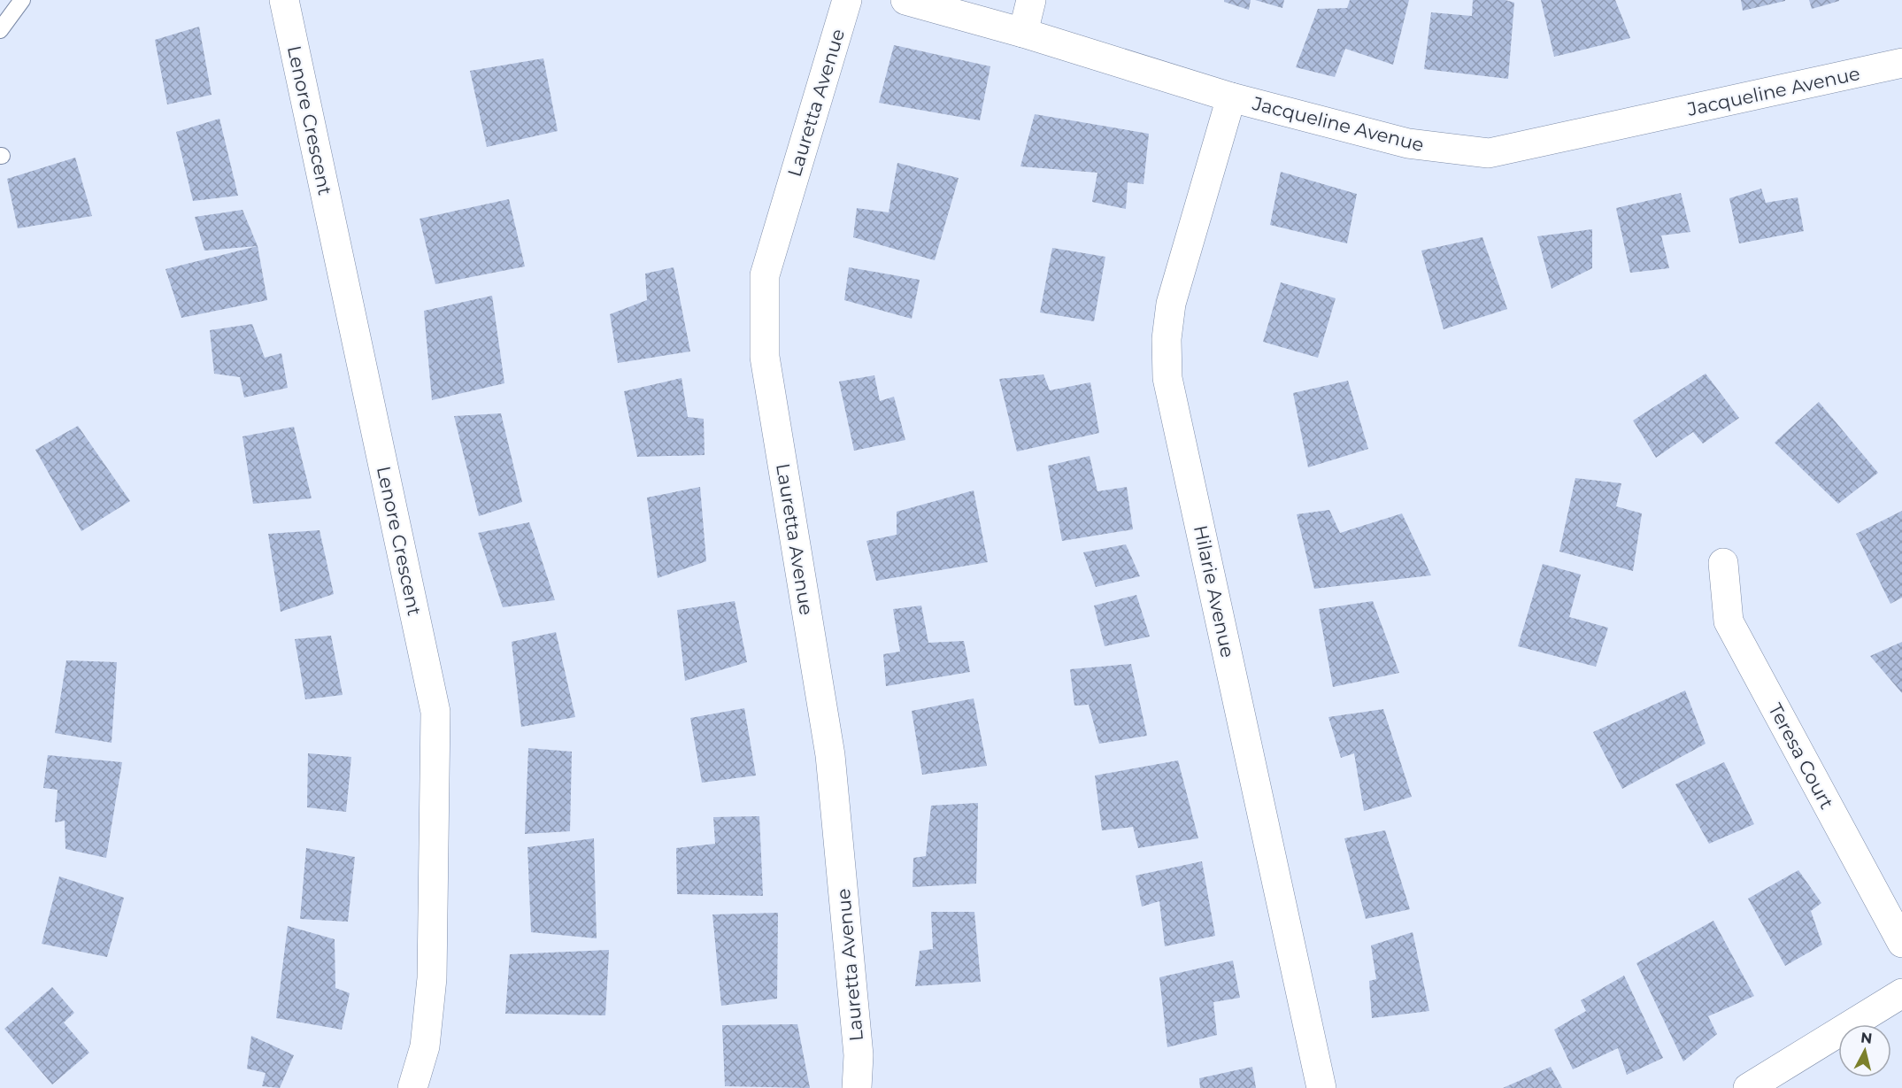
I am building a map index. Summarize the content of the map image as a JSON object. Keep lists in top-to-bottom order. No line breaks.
{"streets":{"street":["Jacqueline Avenue","Lauretta Avenue","Lenore Crescent","Hilarie Avenue","Teresa Court"]},"crossings":[["Jacqueline Avenue","Hilarie Avenue"]],"north":"top"}
